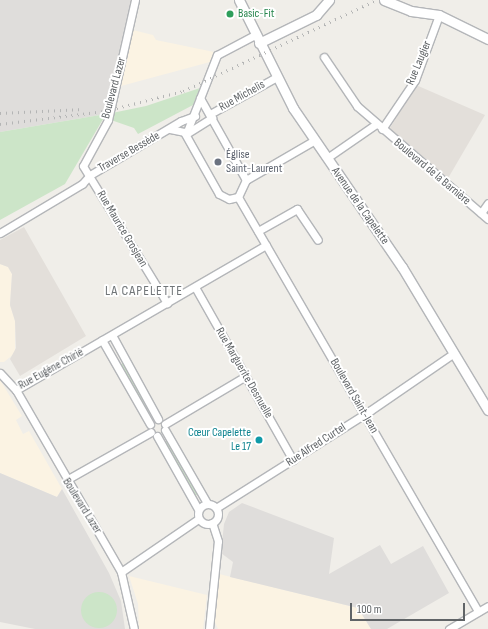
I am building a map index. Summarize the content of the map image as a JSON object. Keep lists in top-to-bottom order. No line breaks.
{"streets":{"street":["Rue Laugier","Boulevard Lazer","Rue Michelis","Traverse Bessède","Boulevard de la Barnière","Avenue de la Capelette","Rue Maurice Grosjean","Rue Eugène Chirié","Rue Marguerite Desnuelle","Boulevard Saint-Jean","Rue Alfred Curtel"]},"crossings":[["Rue Laugier","Boulevard de la Barnière"],["Boulevard Lazer","Traverse Bessède"],["Boulevard Lazer","Rue Maurice Grosjean"],["Boulevard Lazer","Rue Eugène Chirié"],["Rue Michelis","Traverse Bessède"],["Rue Michelis","Avenue de la Capelette"],["Traverse Bessède","Rue Maurice Grosjean"],["Avenue de la Capelette","Rue Alfred Curtel"],["Rue Maurice Grosjean","Rue Eugène Chirié"],["Rue Eugène Chirié","Rue Marguerite Desnuelle"],["Rue Eugène Chirié","Boulevard Saint-Jean"],["Rue Marguerite Desnuelle","Rue Alfred Curtel"],["Boulevard Saint-Jean","Rue Alfred Curtel"]],"districts":["LA CAPELETTE"],"places":["Basic-Fit","Église Saint-Laurent","Cœur Capelette Le 17"],"scale_bar":"100 m"}
